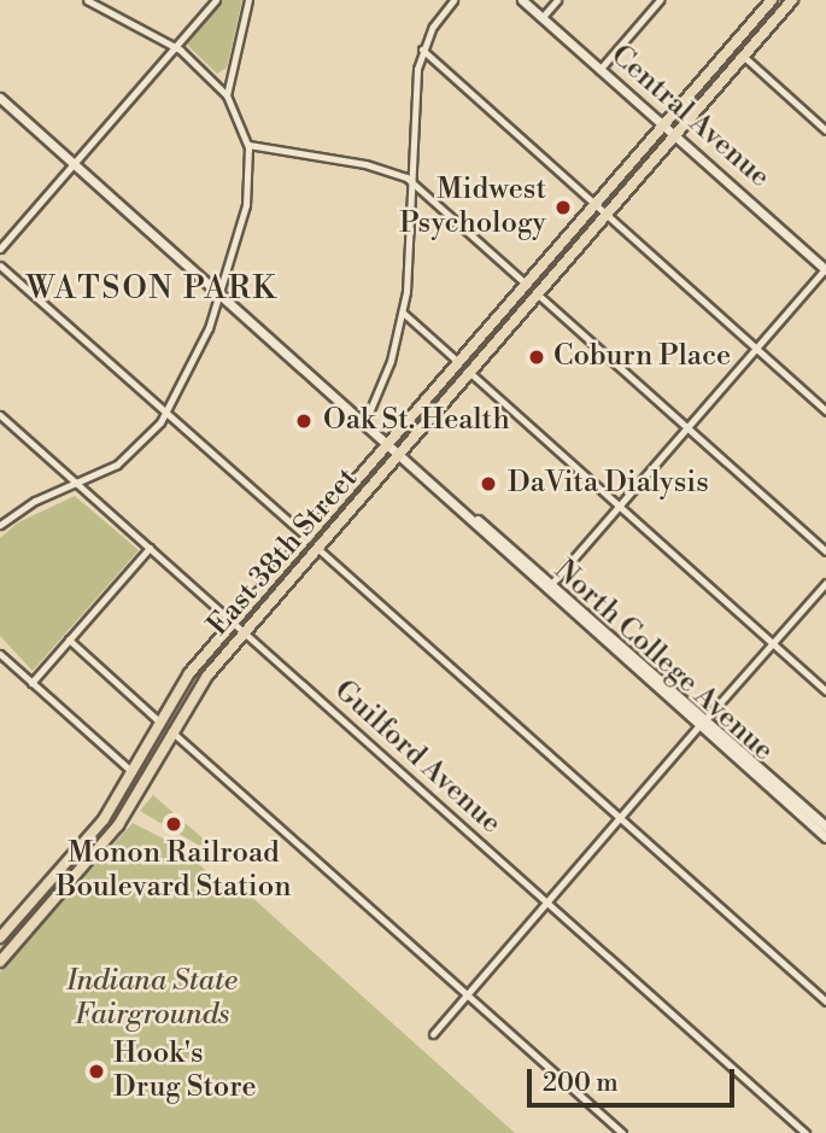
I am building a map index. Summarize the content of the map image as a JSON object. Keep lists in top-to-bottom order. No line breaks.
{"streets":{"main road":["Central Avenue","East 38th Street","North College Avenue"],"street":["Guilford Avenue"]},"crossings":[["Central Avenue","East 38th Street"],["East 38th Street","North College Avenue"],["East 38th Street","Guilford Avenue"]],"districts":["WATSON PARK"],"parks":["Indiana State Fairgrounds"],"places":["Midwest Psychology","Coburn Place","Oak St. Health","DaVita Dialysis","Monon Railroad Boulevard Station","Hook's Drug Store"],"scale_bar":"200 m"}
